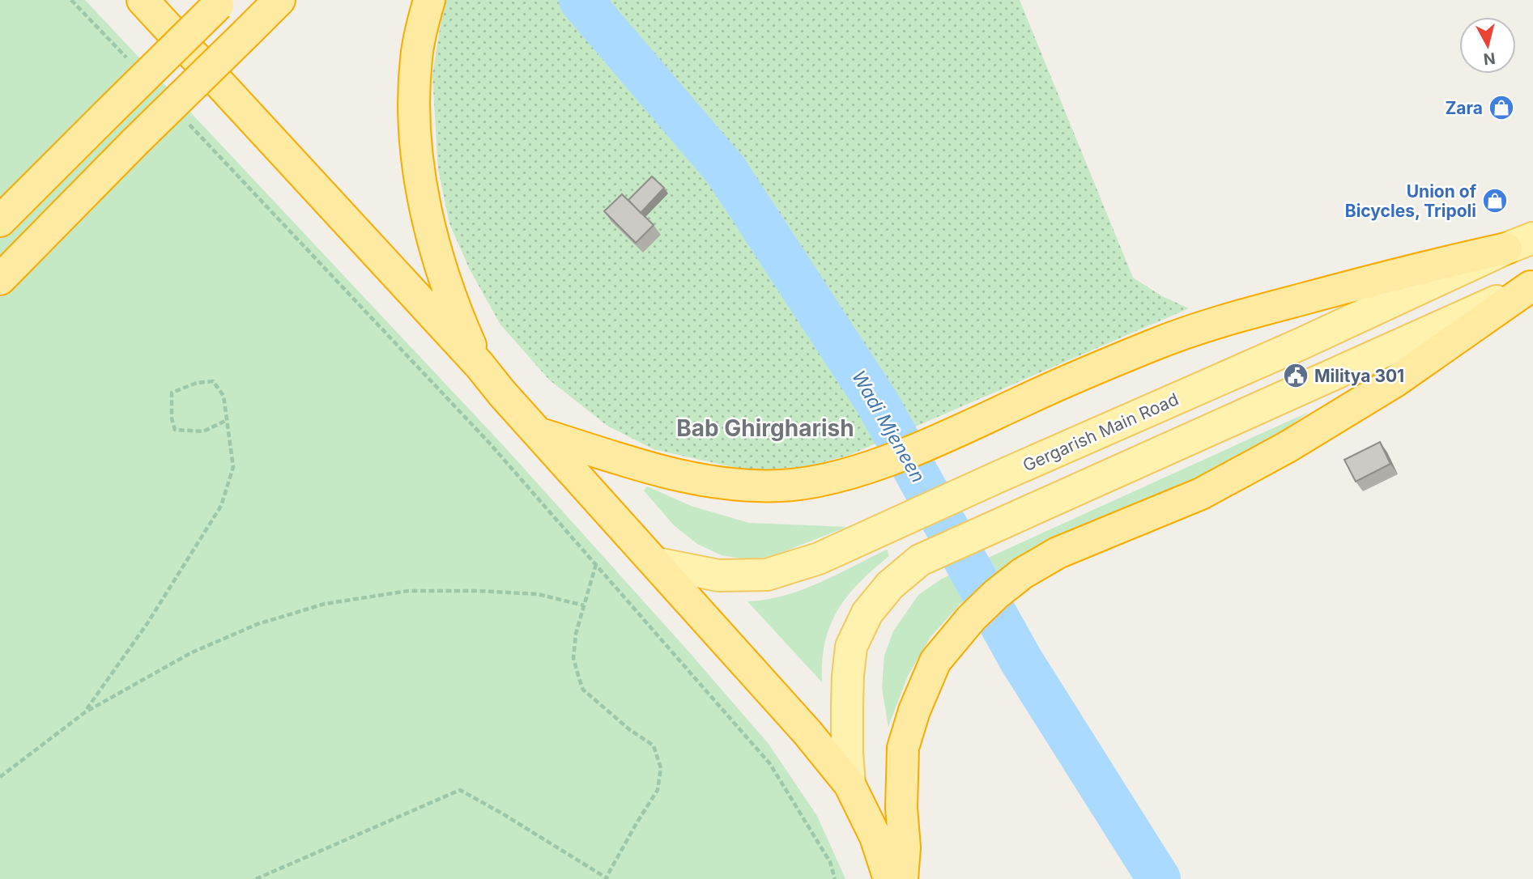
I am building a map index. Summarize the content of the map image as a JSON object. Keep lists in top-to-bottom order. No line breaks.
{"streets":{"main road":["Gergarish Main Road"]},"districts":["Bab Ghirgharish"],"water":["Wadi Mjeneen"],"places":{"shop":["Zara","Union of Bicycles, Tripoli"],"public building":["Militya 301"]},"north":"bottom"}
